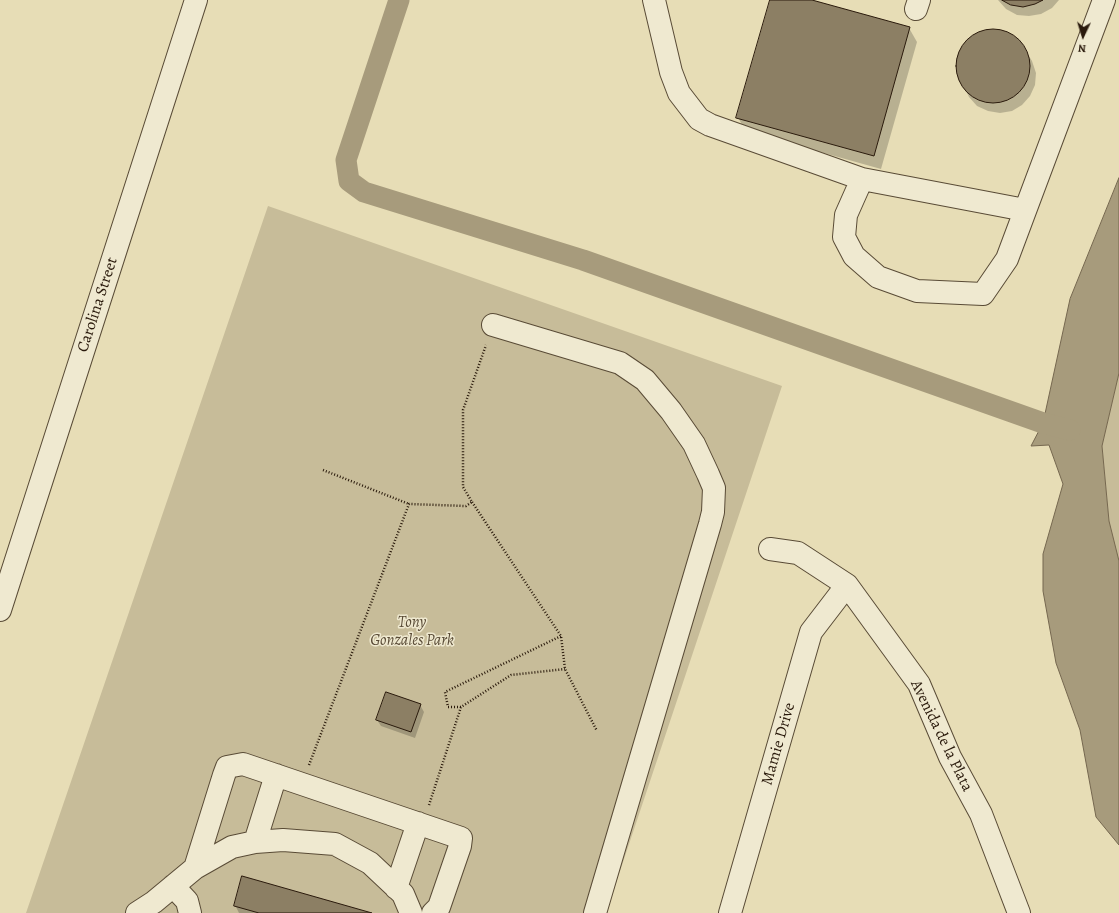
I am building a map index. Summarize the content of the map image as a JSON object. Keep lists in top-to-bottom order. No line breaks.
{"streets":{"street":["Carolina Street","Avenida de la Plata","Mamie Drive"]},"crossings":[["Avenida de la Plata","Mamie Drive"]],"parks":["Tony Gonzales Park"],"north":"bottom"}
